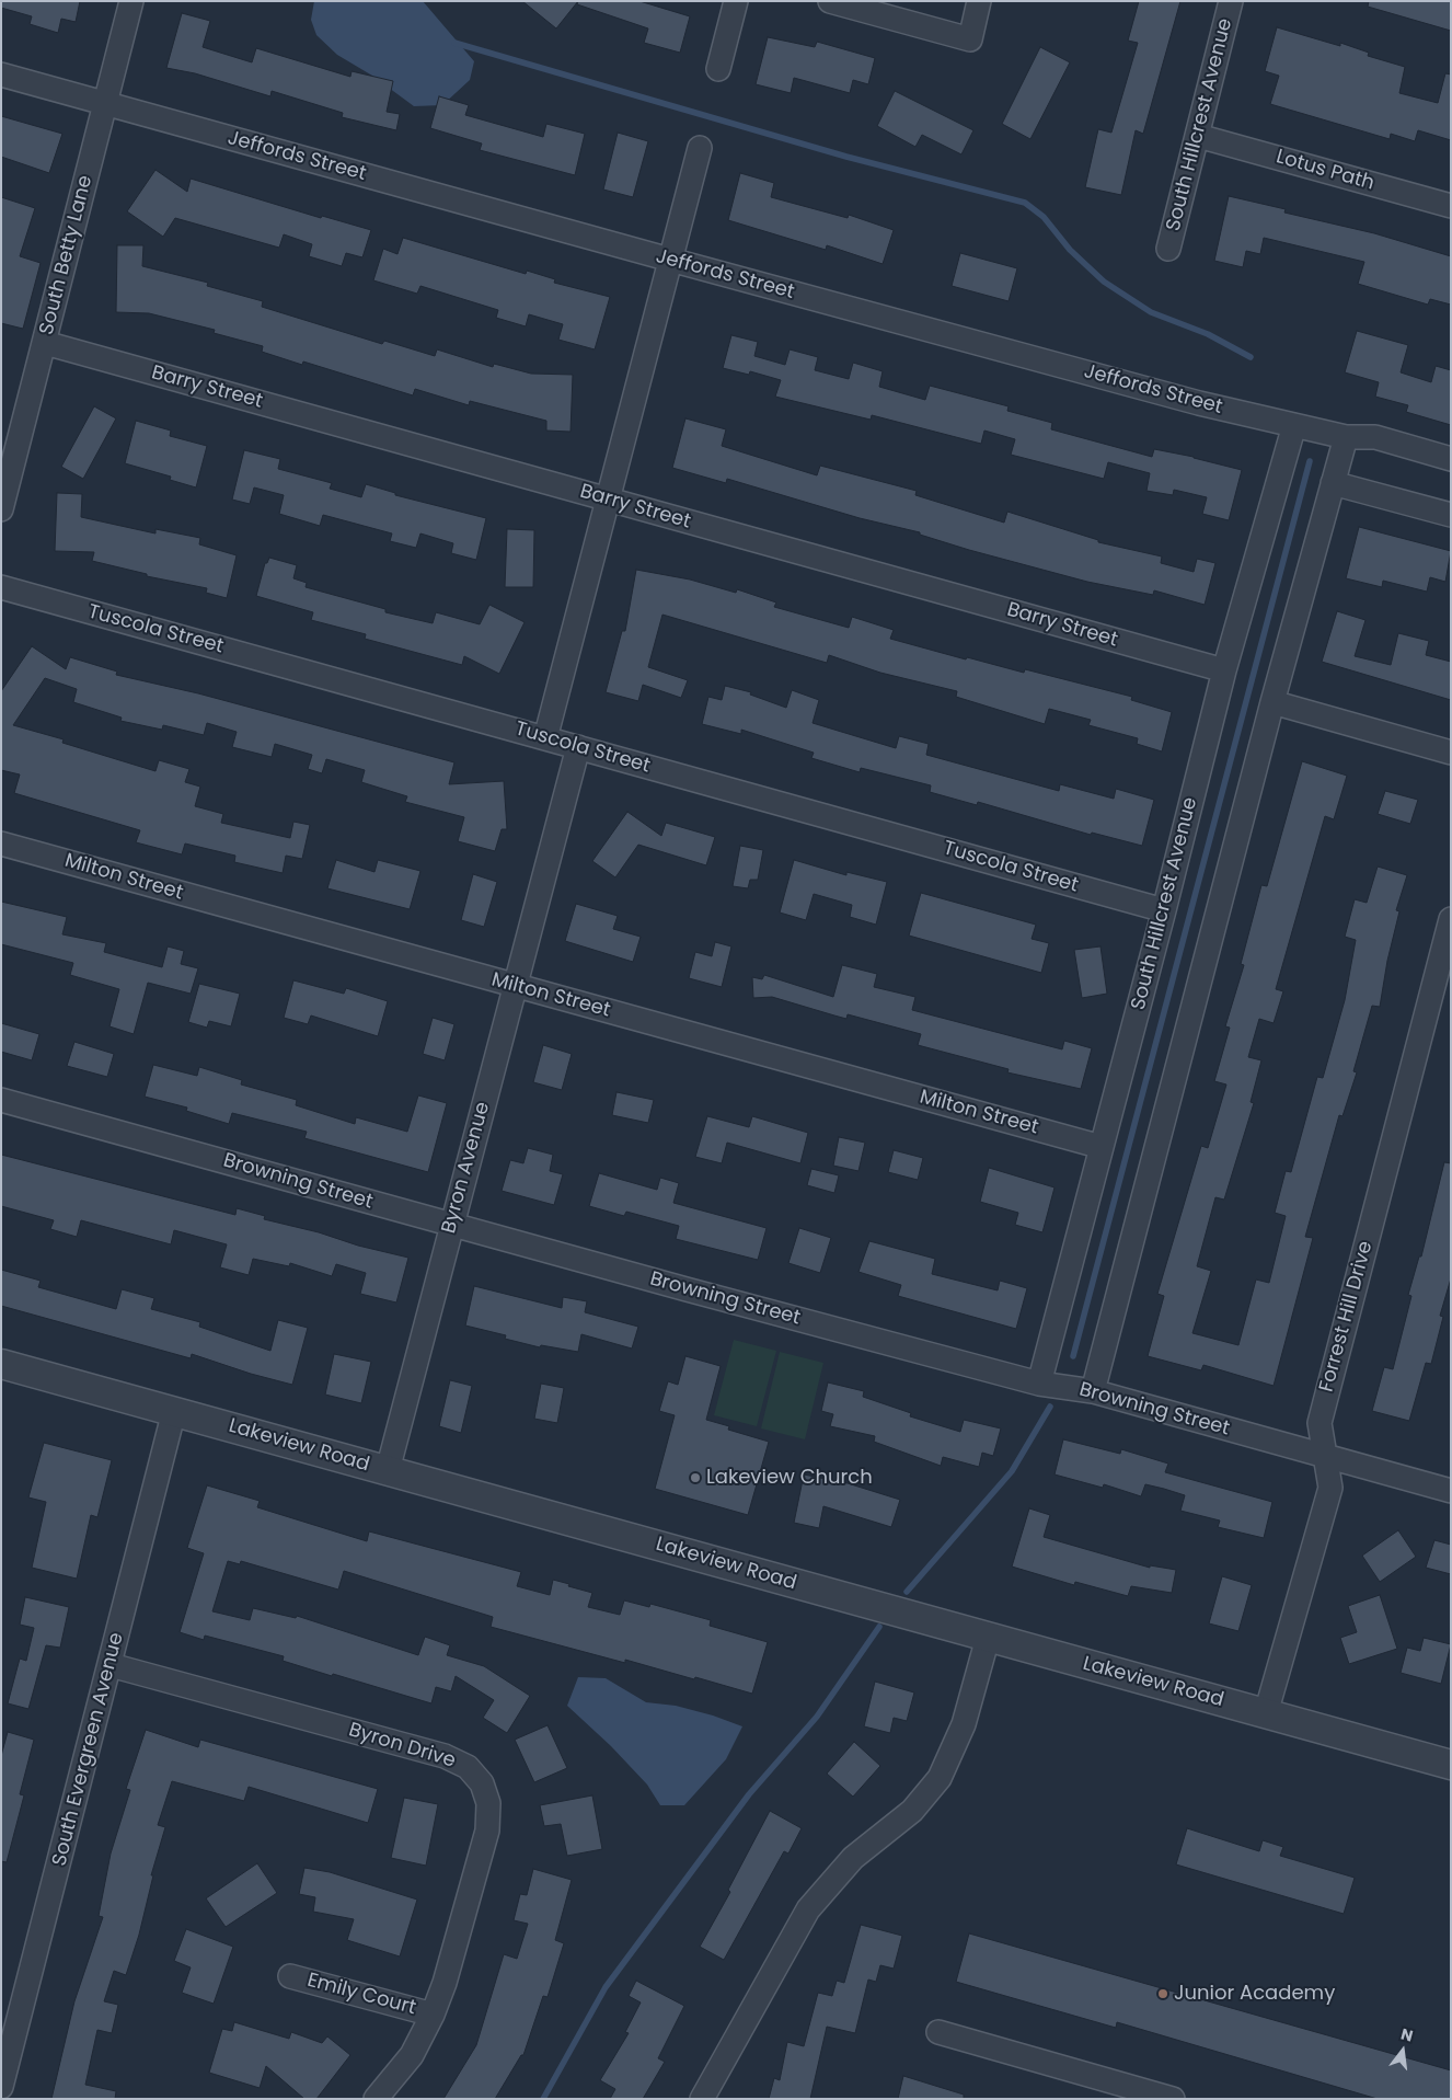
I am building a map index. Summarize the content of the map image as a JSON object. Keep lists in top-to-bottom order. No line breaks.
{"streets":{"street":["South Hillcrest Avenue","Jeffords Street","Lotus Path","South Betty Lane","Barry Street","Tuscola Street","Milton Street","Byron Avenue","Browning Street","Forrest Hill Drive","Lakeview Road","Byron Drive","South Evergreen Avenue","Emily Court"]},"crossings":[["South Hillcrest Avenue","Jeffords Street"],["South Hillcrest Avenue","Lotus Path"],["South Hillcrest Avenue","Barry Street"],["South Hillcrest Avenue","Tuscola Street"],["South Hillcrest Avenue","Milton Street"],["South Hillcrest Avenue","Browning Street"],["Jeffords Street","South Betty Lane"],["South Betty Lane","Barry Street"],["Tuscola Street","Byron Avenue"],["Milton Street","Byron Avenue"],["Byron Avenue","Browning Street"],["Byron Avenue","Lakeview Road"],["Browning Street","Forrest Hill Drive"],["Forrest Hill Drive","Lakeview Road"],["Lakeview Road","South Evergreen Avenue"],["Byron Drive","South Evergreen Avenue"],["Byron Drive","Emily Court"]],"places":["Lakeview Church","Junior Academy"],"north":"top"}
